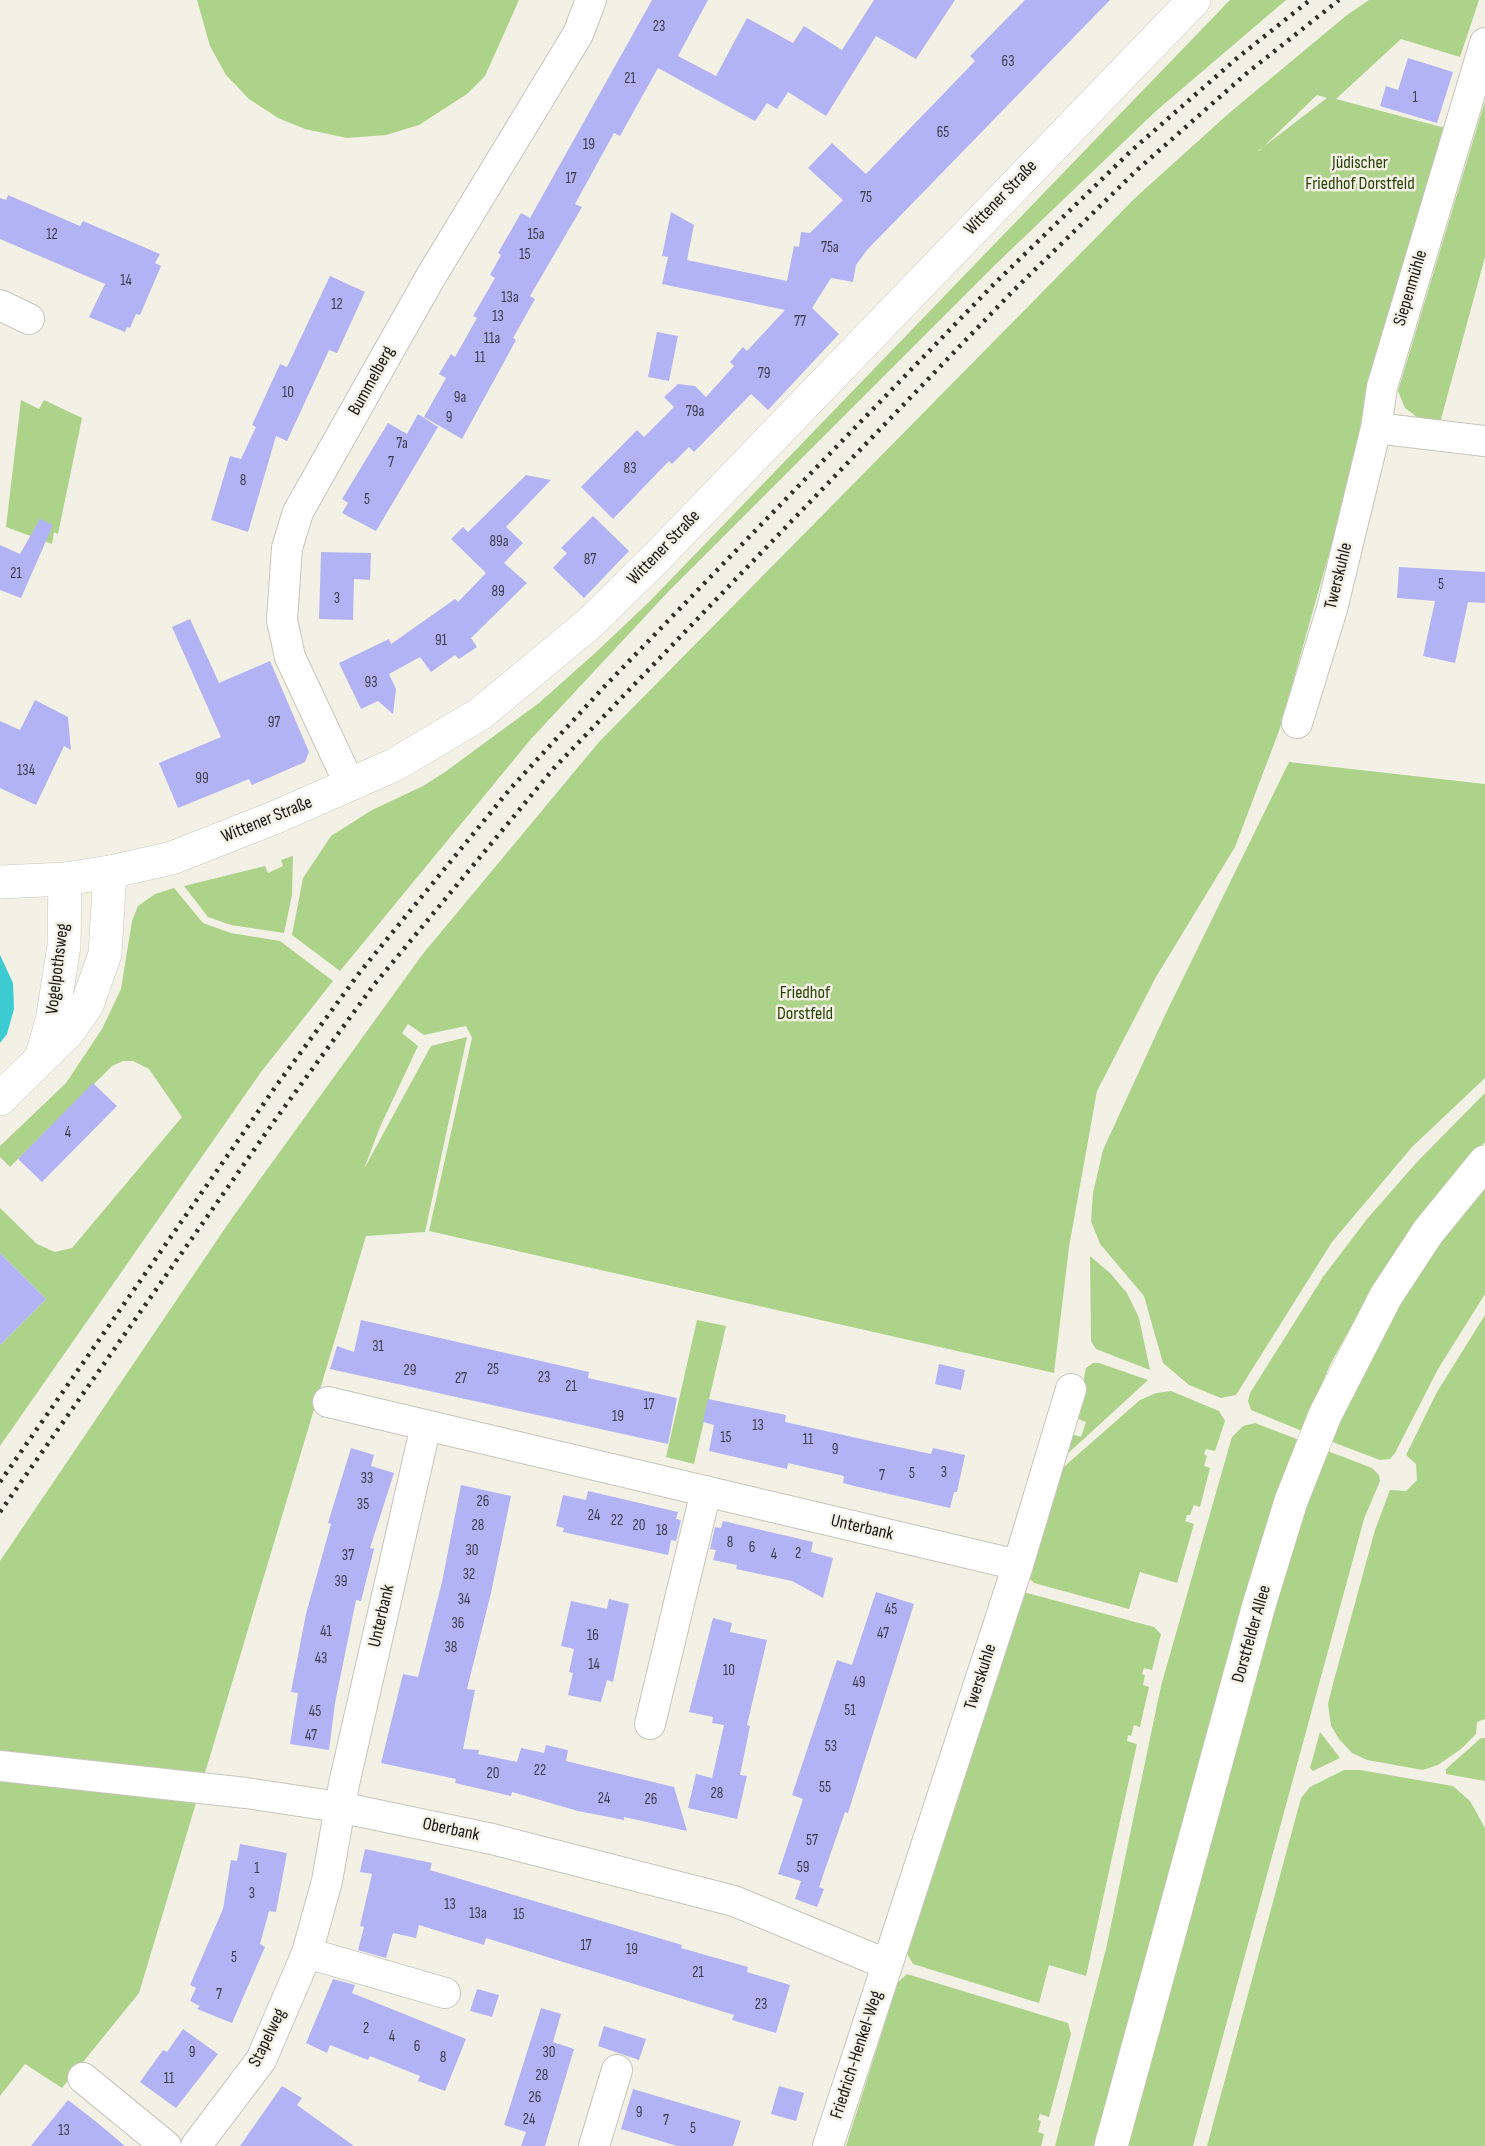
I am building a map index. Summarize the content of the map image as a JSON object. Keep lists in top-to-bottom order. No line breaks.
{"streets":{"main road":["Wittener Straße","Vogelpothsweg","Dorstfelder Allee"],"street":["Siepenmühle","Bummelberg","Twerskuhle","Unterbank","Oberbank","Stapelweg","Friedrich-Henkel-Weg"]},"crossings":[["Wittener Straße","Bummelberg"],["Wittener Straße","Vogelpothsweg"],["Siepenmühle","Twerskuhle"],["Twerskuhle","Unterbank"],["Twerskuhle","Oberbank"],["Twerskuhle","Friedrich-Henkel-Weg"],["Unterbank","Oberbank"],["Unterbank","Stapelweg"],["Oberbank","Stapelweg"],["Oberbank","Friedrich-Henkel-Weg"]],"parks":["Jüdischer Friedhof Dorstfeld","Friedhof Dorstfeld"],"house_numbers":["23","63","21","1","65","19","17","75","12","15a","75a","15","14","13a","12","13","77","11a","11","79","10","9a","79a","9","7a","7","83","8","5","89a","87","21","5","89","3","91","93","97","134","99","4","31","25","29","23","27","21","17","19","13","15","11","9","3","5","7","33","26","35","24","22","28","20","18","8","6","30","2","4","37","32","39","34","45","36","41","47","16","38","43","14","10","49","51","45","47","53","22","20","55","28","24","26","57","59","1","3","13","13a","15","17","19","5","21","7","23","2","4","6","9","30","8","28","11","26","9","24","7","5","13"]}
